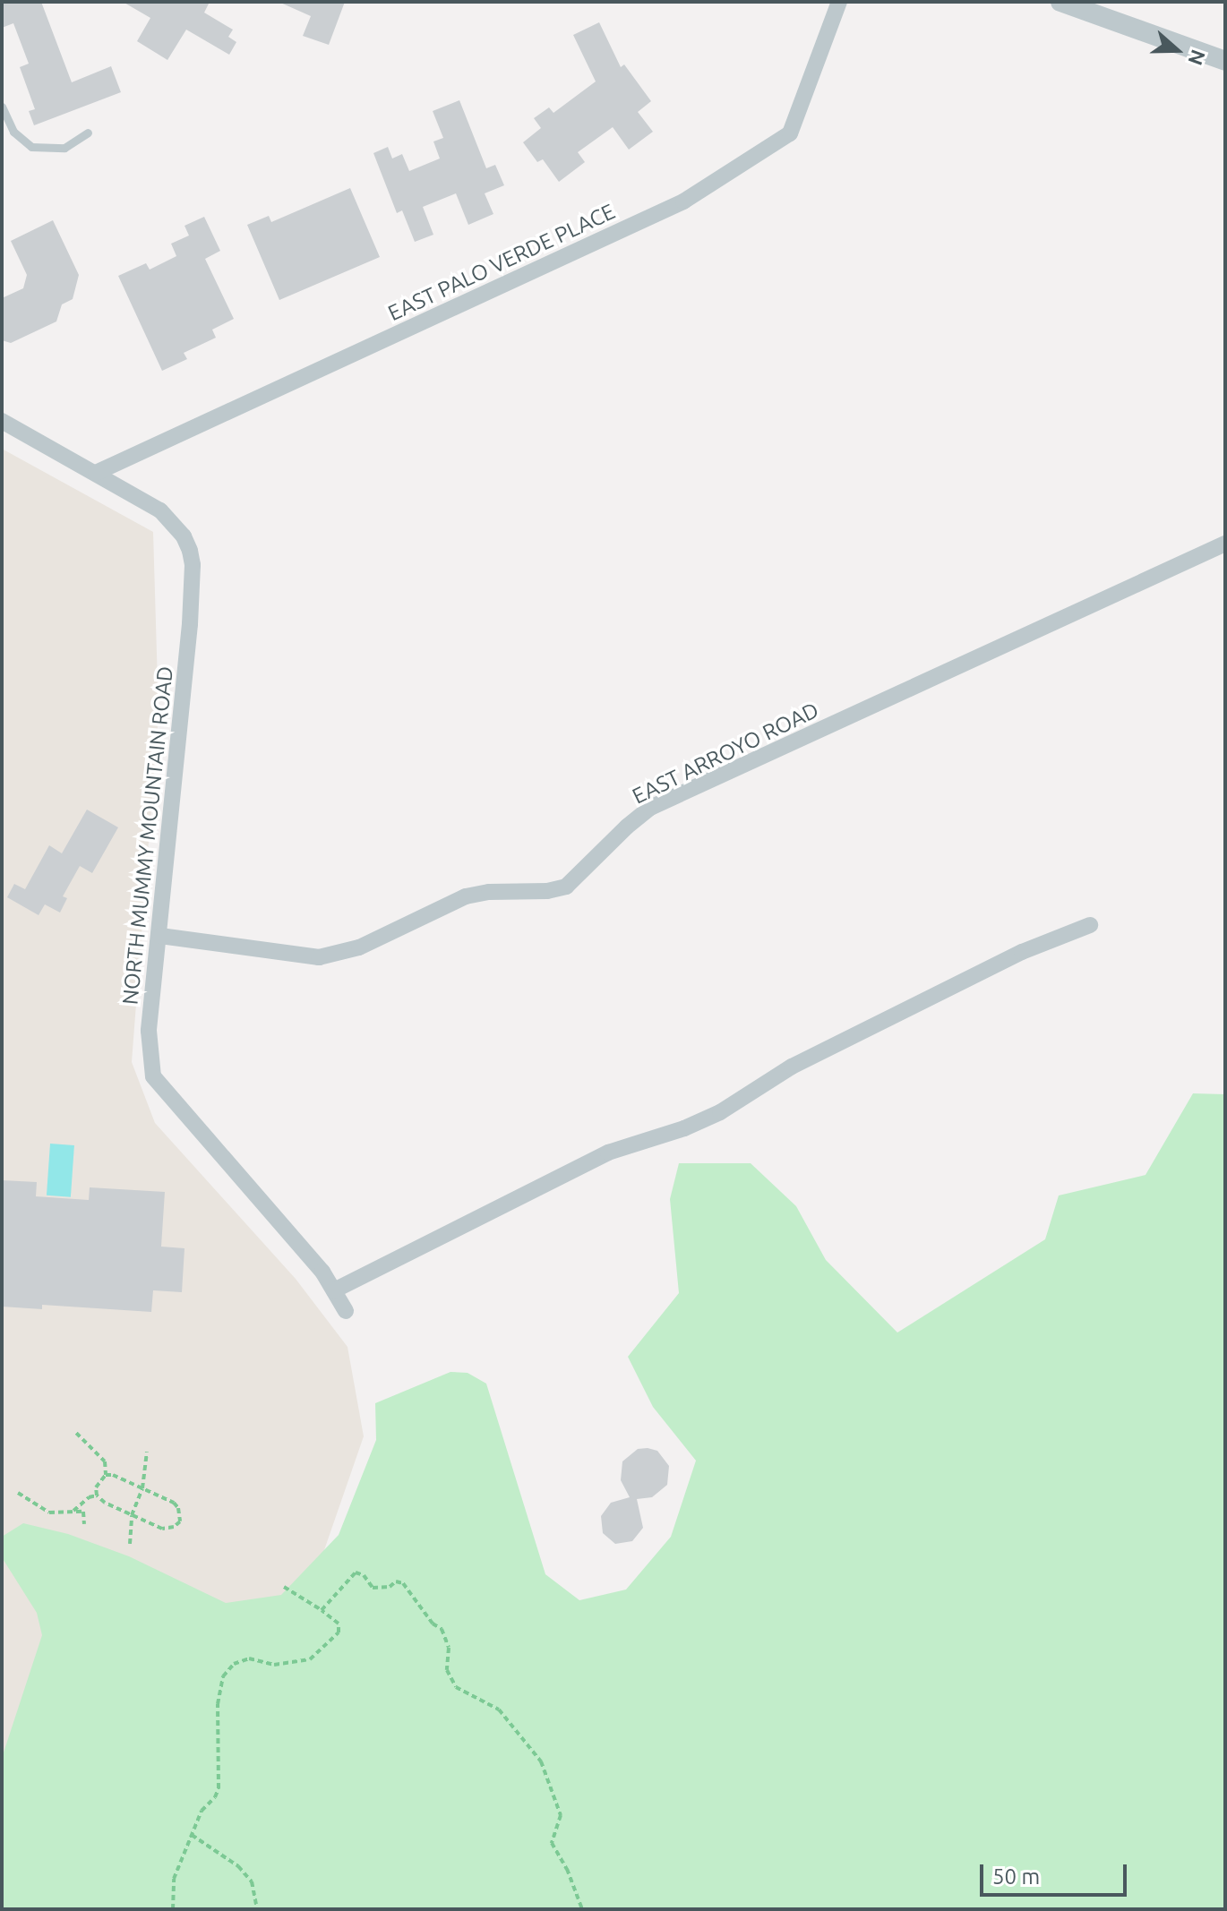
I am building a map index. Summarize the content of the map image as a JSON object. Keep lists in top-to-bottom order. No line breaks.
{"streets":{"street":["EAST PALO VERDE PLACE","EAST ARROYO ROAD","NORTH MUMMY MOUNTAIN ROAD"]},"crossings":[["EAST PALO VERDE PLACE","NORTH MUMMY MOUNTAIN ROAD"],["EAST ARROYO ROAD","NORTH MUMMY MOUNTAIN ROAD"]],"scale_bar":"50 m","north":"right"}
